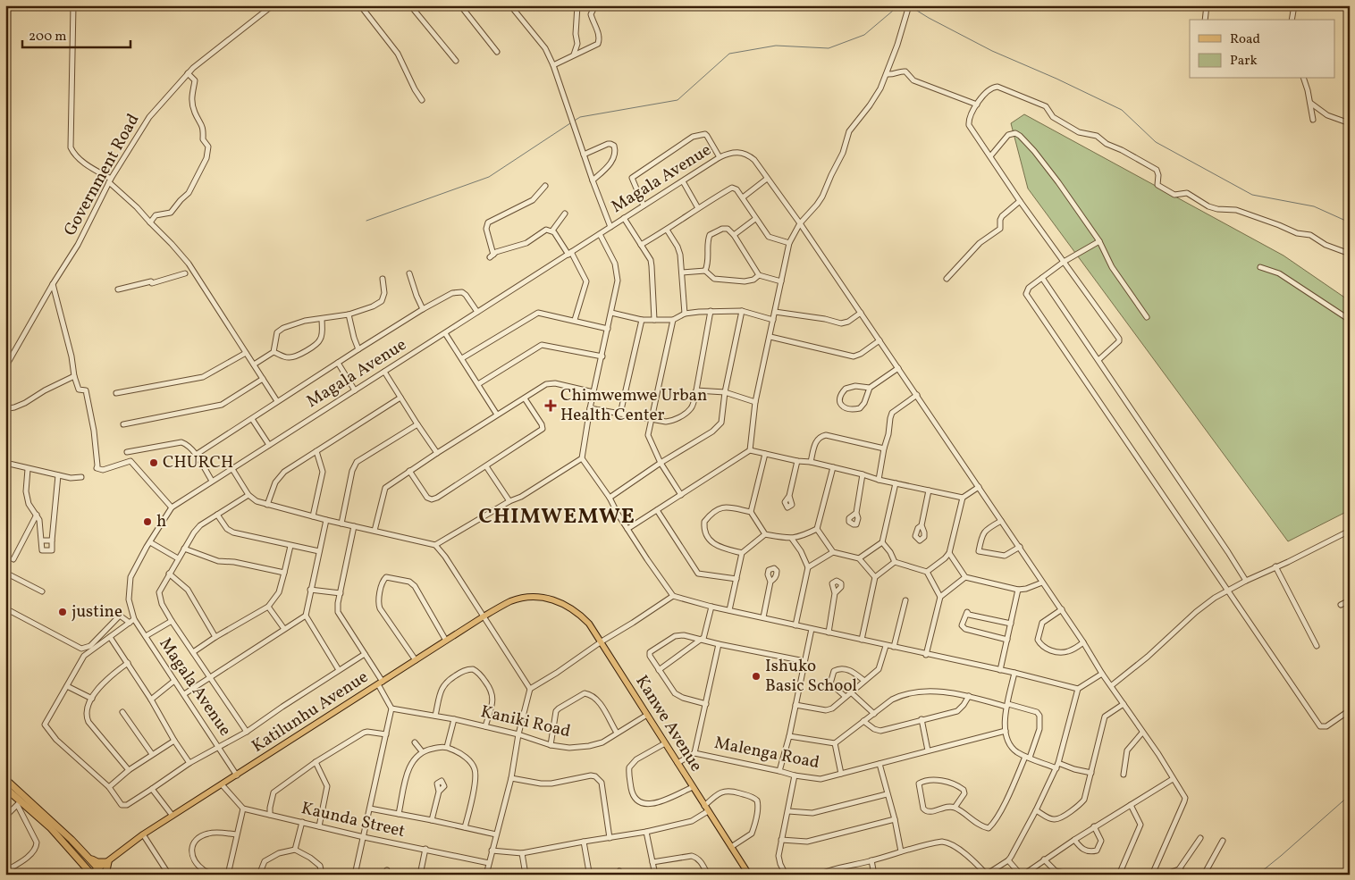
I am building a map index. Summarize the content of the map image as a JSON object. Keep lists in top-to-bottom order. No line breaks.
{"streets":{"main road":["Katilunhu Avenue","Kanwe Avenue"],"street":["Government Road","Magala Avenue","Kaniki Road","Malenga Road","Kaunda Street"]},"crossings":[["Magala Avenue","Katilunhu Avenue"],["Katilunhu Avenue","Kanwe Avenue"],["Kaniki Road","Kanwe Avenue"],["Kanwe Avenue","Malenga Road"]],"districts":["CHIMWEMWE"],"places":{"health":["Chimwemwe Urban Health Center"],"other":["CHURCH","h","justine","Ishuko Basic School"]},"legend":["Road","Park"],"scale_bar":"200 m"}
